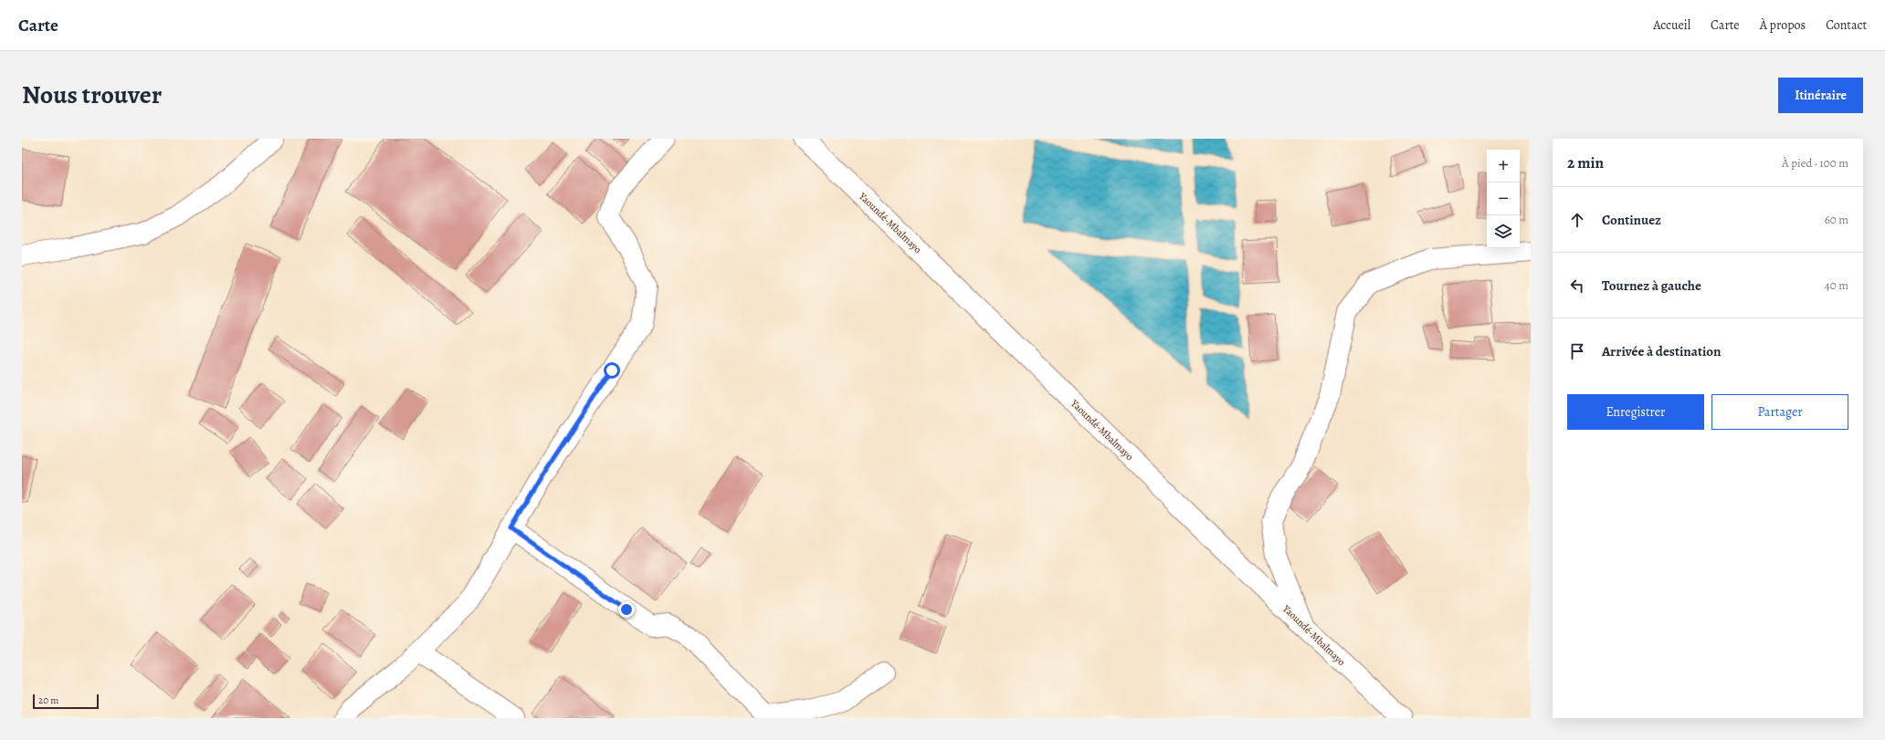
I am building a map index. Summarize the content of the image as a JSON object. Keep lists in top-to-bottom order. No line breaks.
{"streets":{"main road":["Yaoundé-Mbalmayo"]},"scale_bar":"20 m","page":{"header":"Carte","nav":["Accueil","Carte","À propos","Contact"],"title":"Nous trouver","buttons":["Itinéraire",["Enregistrer","Partager"]],"heading":["2 min","À pied · 100 m"],"map_buttons":["+","−"],"list":[["Continuez","60 m"],["Tournez à gauche","40 m"],"Arrivée à destination"],"scale":"20 m"}}
